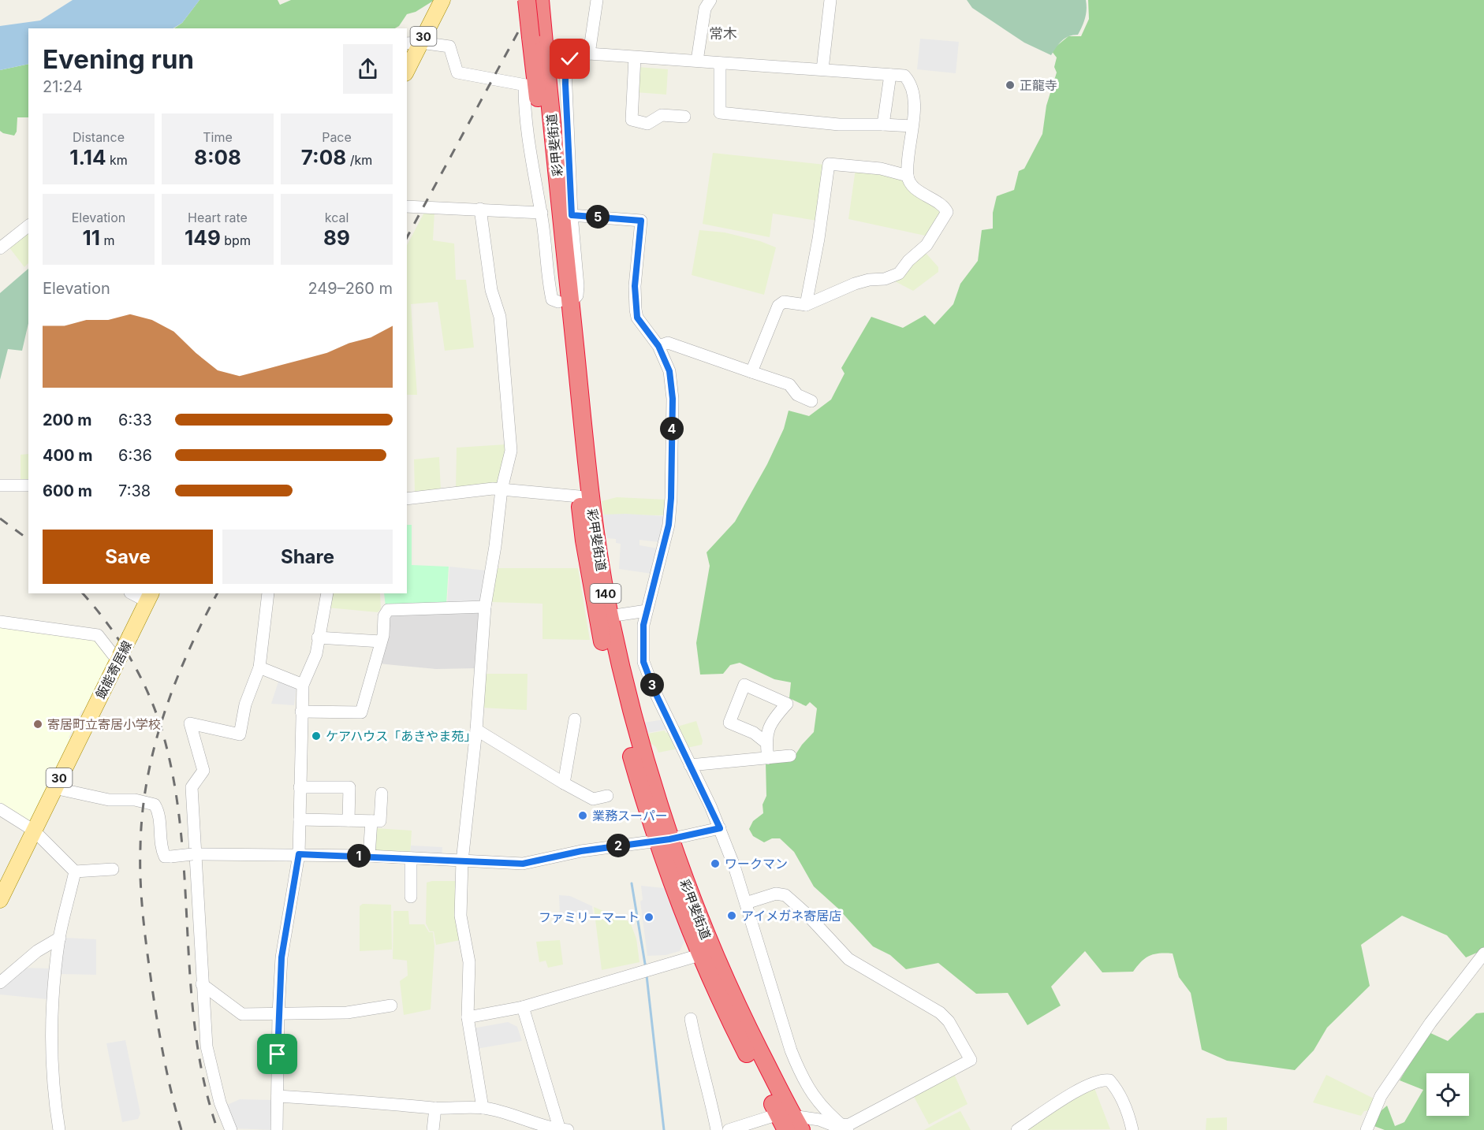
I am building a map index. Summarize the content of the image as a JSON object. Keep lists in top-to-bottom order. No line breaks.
{"streets":{"highway":["彩甲斐街道","140"],"main road":["30","飯能寄居線"]},"districts":["常木"],"places":["正龍寺","寄居町立寄居小学校","ケアハウス「あきやま苑」","業務スーパー","ワークマン","アイメガネ寄居店","ファミリーマート"],"page":{"heading":["Evening run","21:24"],"stats":[["Distance","1.14 km"],["Time","8:08"],["Pace","7:08 /km"],["Elevation","11 m"],["Heart rate","149 bpm"],["kcal","89"]],"pins":["5","4","3","2","1"],"chart":["Elevation","249–260 m"],"list":[{"name":"200 m","note":"6:33"},{"name":"400 m","note":"6:36"},{"name":"600 m","note":"7:38"}],"buttons":["Save","Share"]}}
